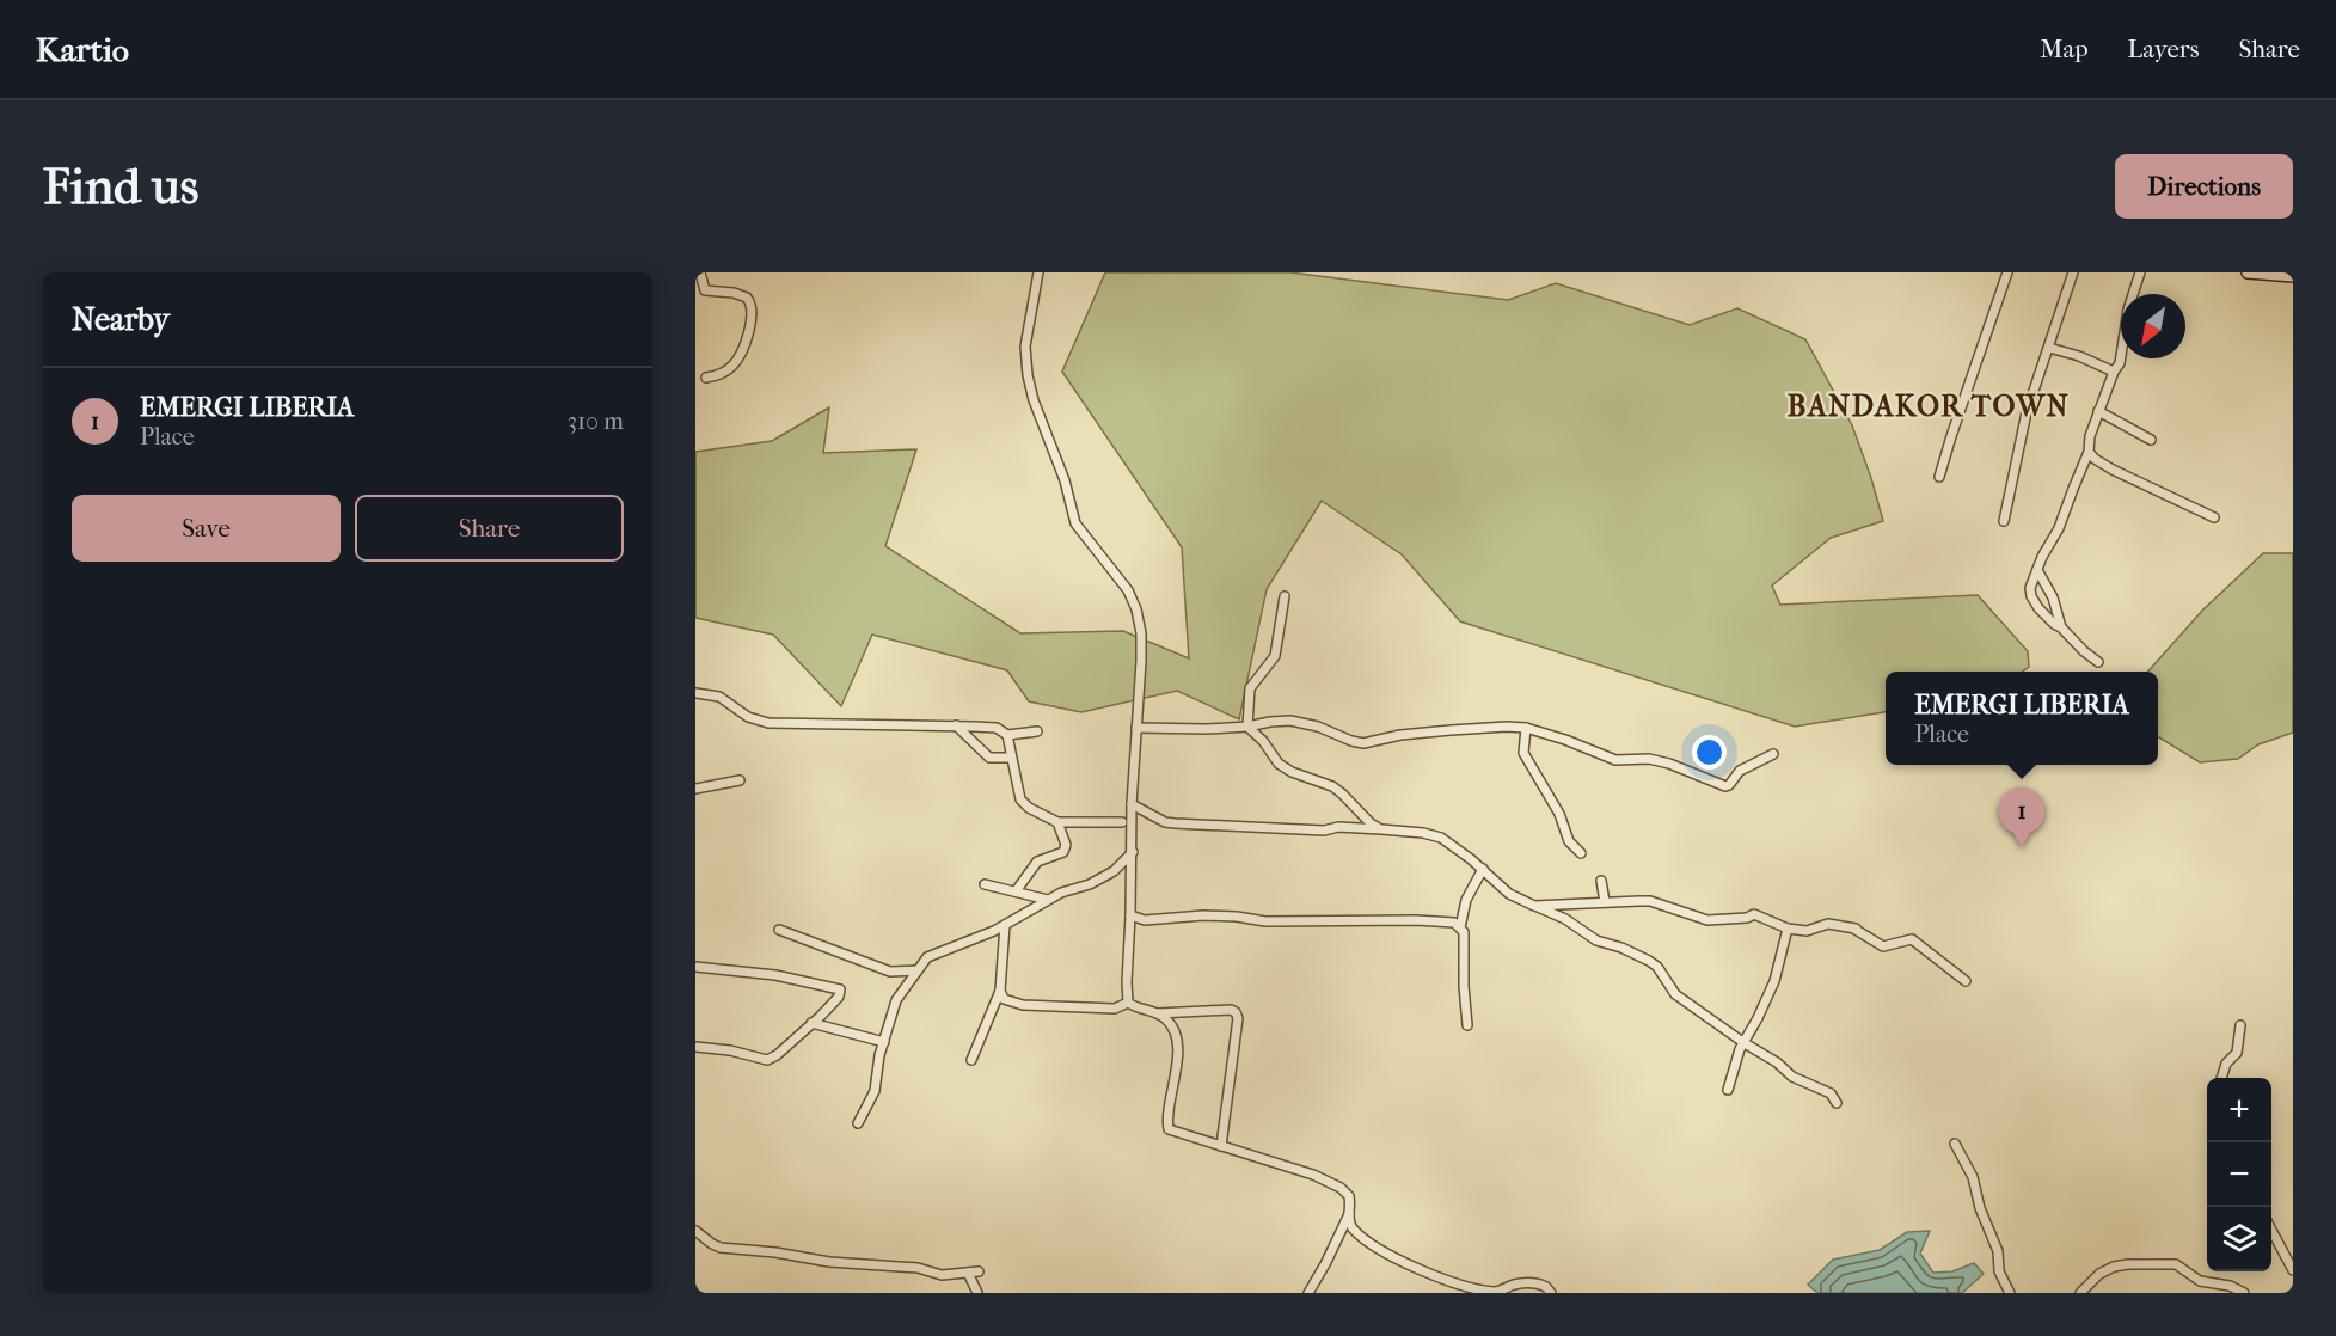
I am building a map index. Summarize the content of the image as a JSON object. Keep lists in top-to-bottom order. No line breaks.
{"districts":["BANDAKOR TOWN"],"north":"bottom left","page":{"header":"Kartio","nav":["Map","Layers","Share"],"buttons":["Directions",["Save","Share"]],"title":"Find us","heading":"Nearby","list":[{"mark":"1","name":"EMERGI LIBERIA","note":"Place","value":"310 m"}],"popup":["EMERGI LIBERIA","Place"],"pins":"1","map_buttons":["+","−"]}}
